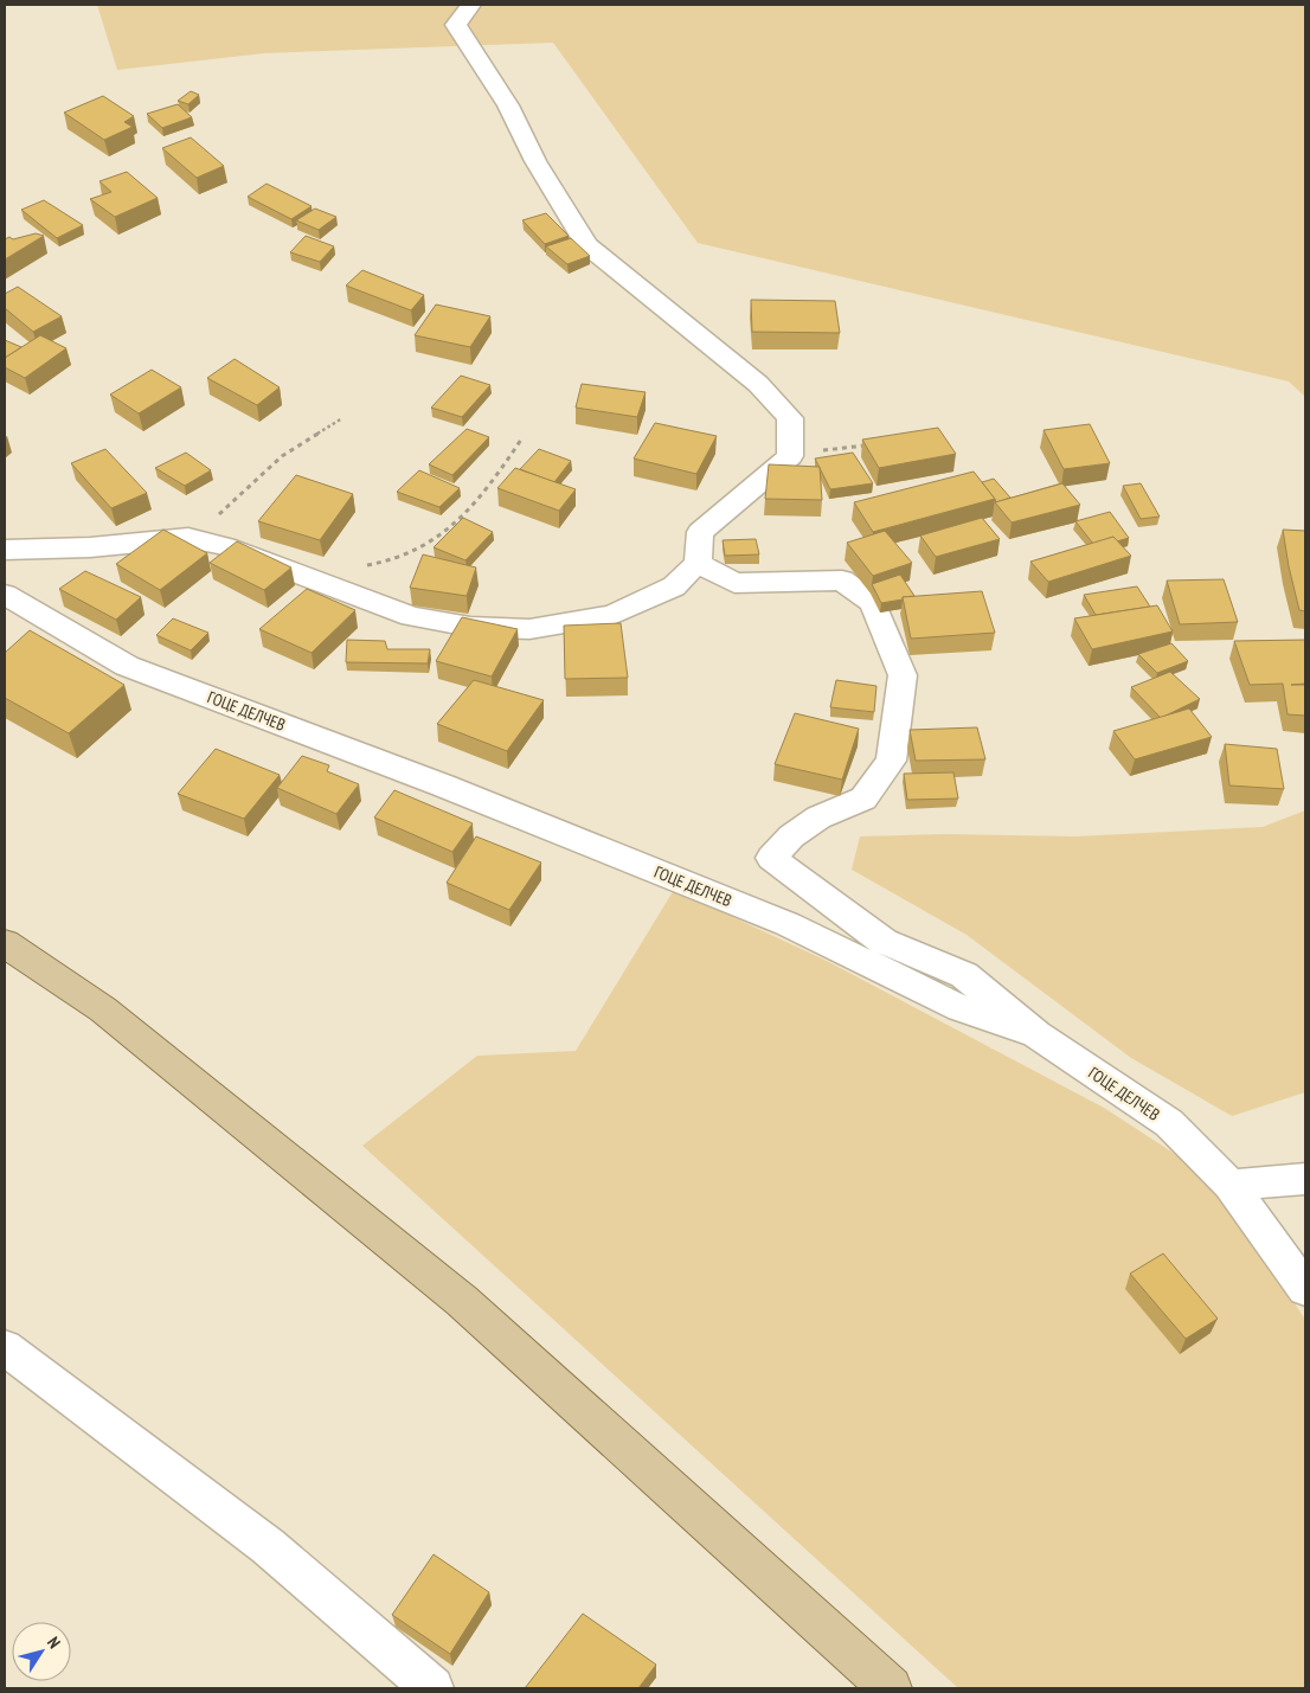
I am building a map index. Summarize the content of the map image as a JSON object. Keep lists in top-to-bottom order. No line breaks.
{"streets":{"street":["ГОЦЕ ДЕЛЧЕВ"]},"north":"top right"}
